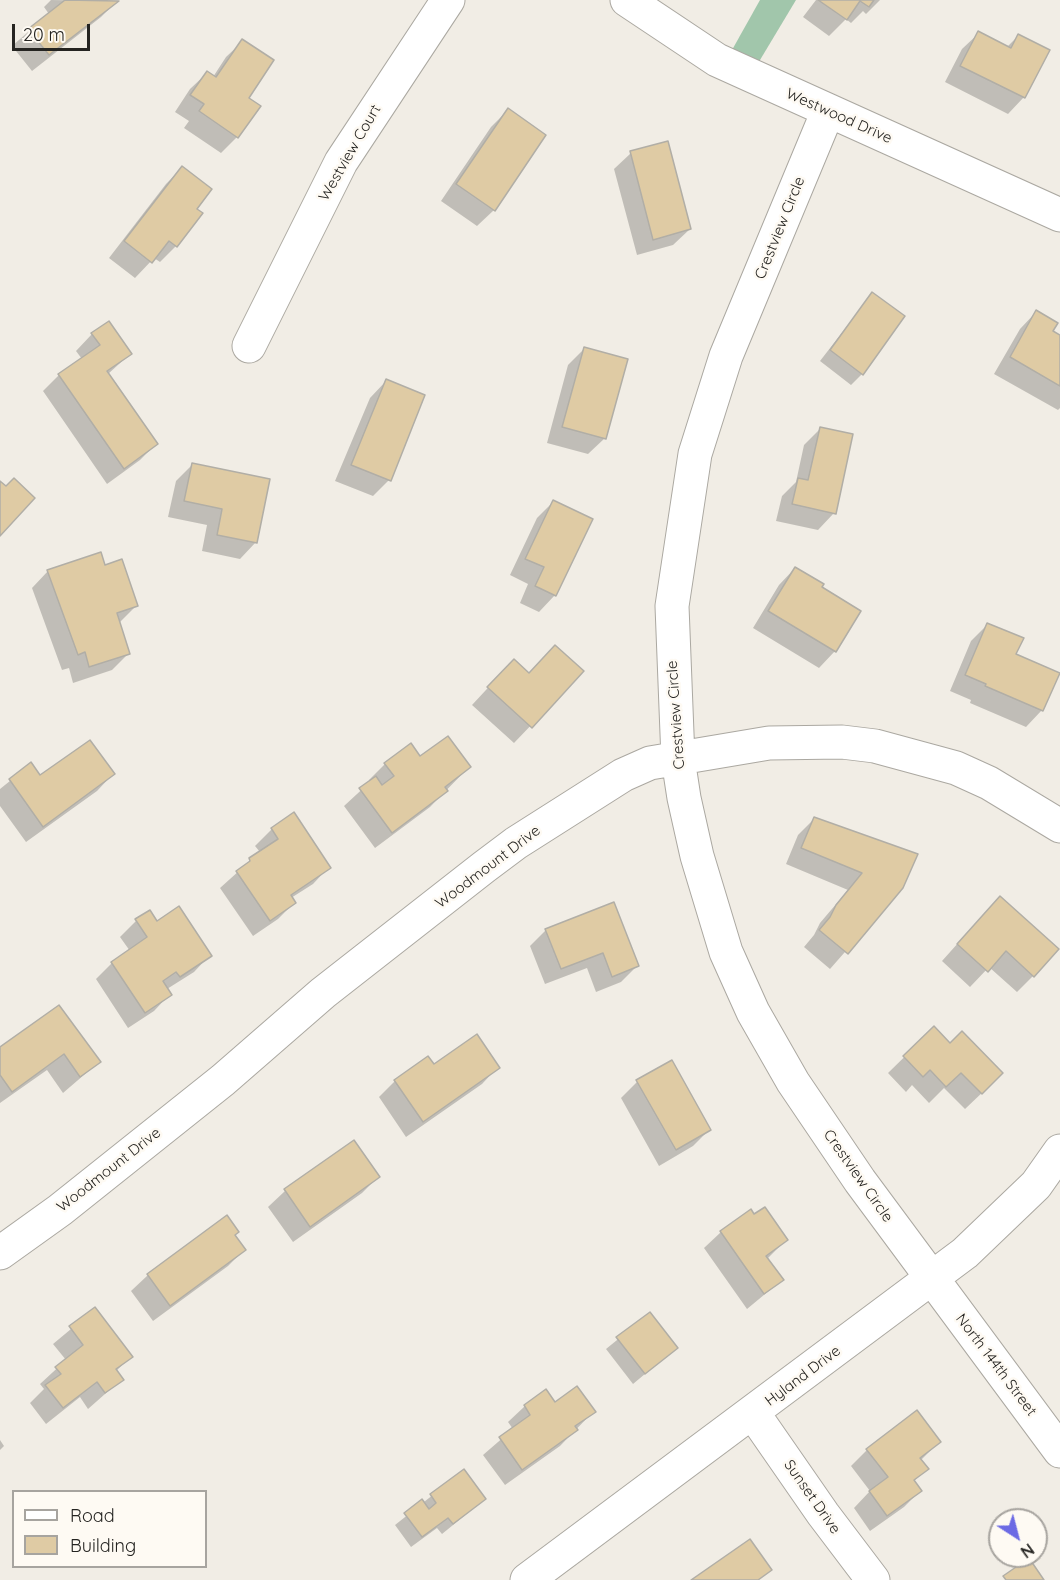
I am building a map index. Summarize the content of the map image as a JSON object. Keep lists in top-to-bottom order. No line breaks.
{"streets":{"street":["Westwood Drive","Westview Court","Crestview Circle","Woodmount Drive","North 144th Street","Hyland Drive","Sunset Drive"]},"crossings":[["Westwood Drive","Crestview Circle"],["Crestview Circle","Woodmount Drive"],["Crestview Circle","North 144th Street"],["Crestview Circle","Hyland Drive"],["North 144th Street","Hyland Drive"],["Hyland Drive","Sunset Drive"]],"legend":["Road","Building"],"scale_bar":"20 m","north":"bottom right"}
